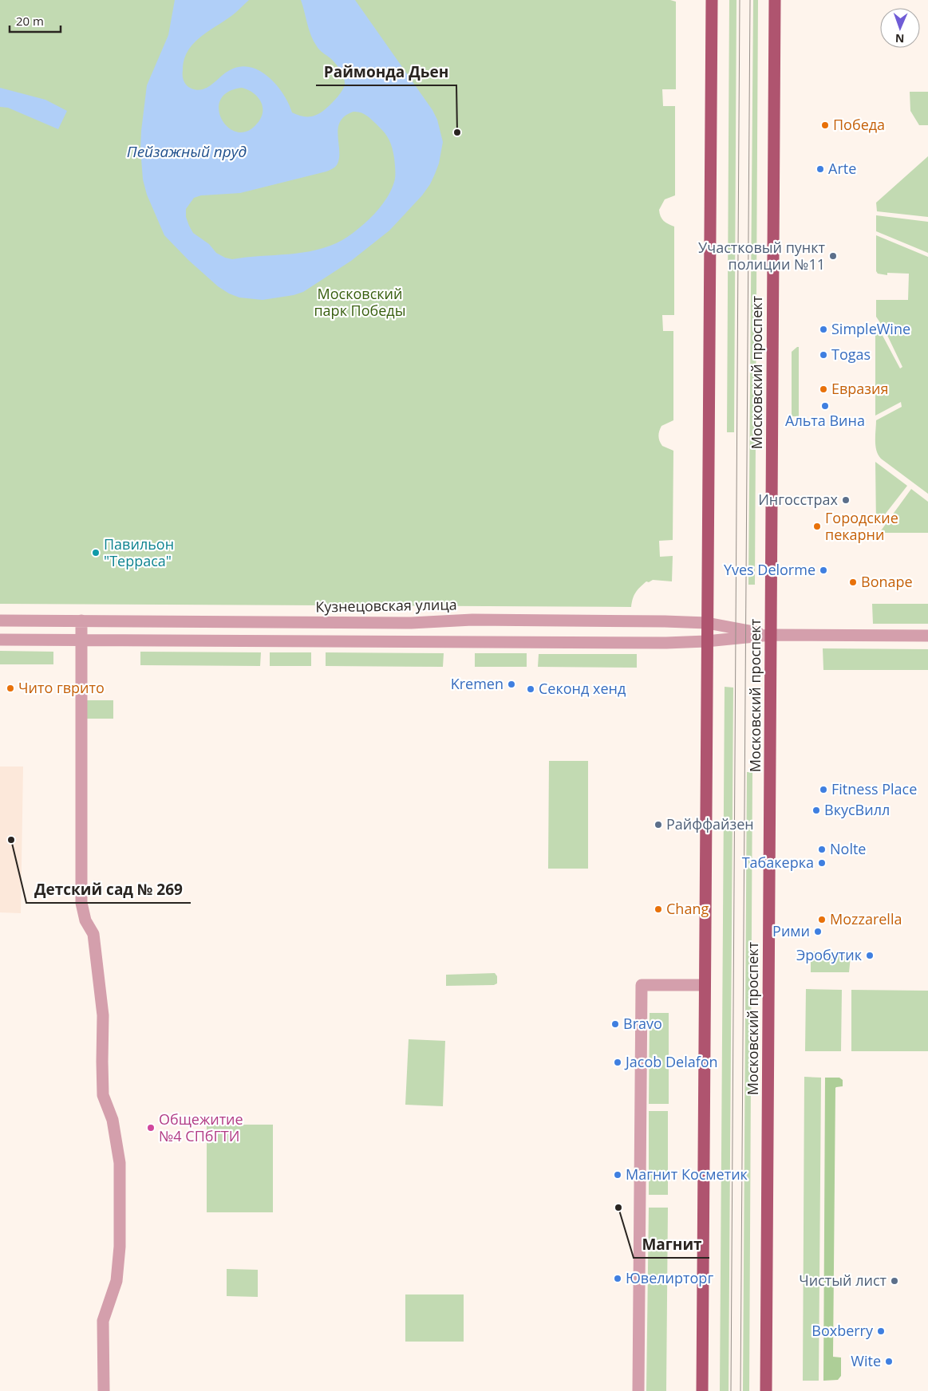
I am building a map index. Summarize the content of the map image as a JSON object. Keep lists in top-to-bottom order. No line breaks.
{"streets":{"main road":["Московский проспект"],"street":["Кузнецовская улица"]},"crossings":[["Московский проспект","Кузнецовская улица"]],"water":["Пейзажный пруд"],"parks":["Московский парк Победы"],"places":["Победа","Раймонда Дьен","Arte","Участковый пункт полиции №11","SimpleWine","Togas","Евразия","Альта Вина","Ингосстрах","Городские пекарни","Павильон \"Терраса\"","Yves Delorme","Bonape","Kremen","Чито гврито","Секонд хенд","Fitness Place","ВкусВилл","Райффайзен","Детский сад № 269","Nolte","Табакерка","Chang","Mozzarella","Рими","Эробутик","Bravo","Jacob Delafon","Общежитие №4 СПбГТИ","Магнит Косметик","Магнит","Ювелирторг","Чистый лист","Boxberry","Wite"],"scale_bar":"20 m","north":"bottom"}
